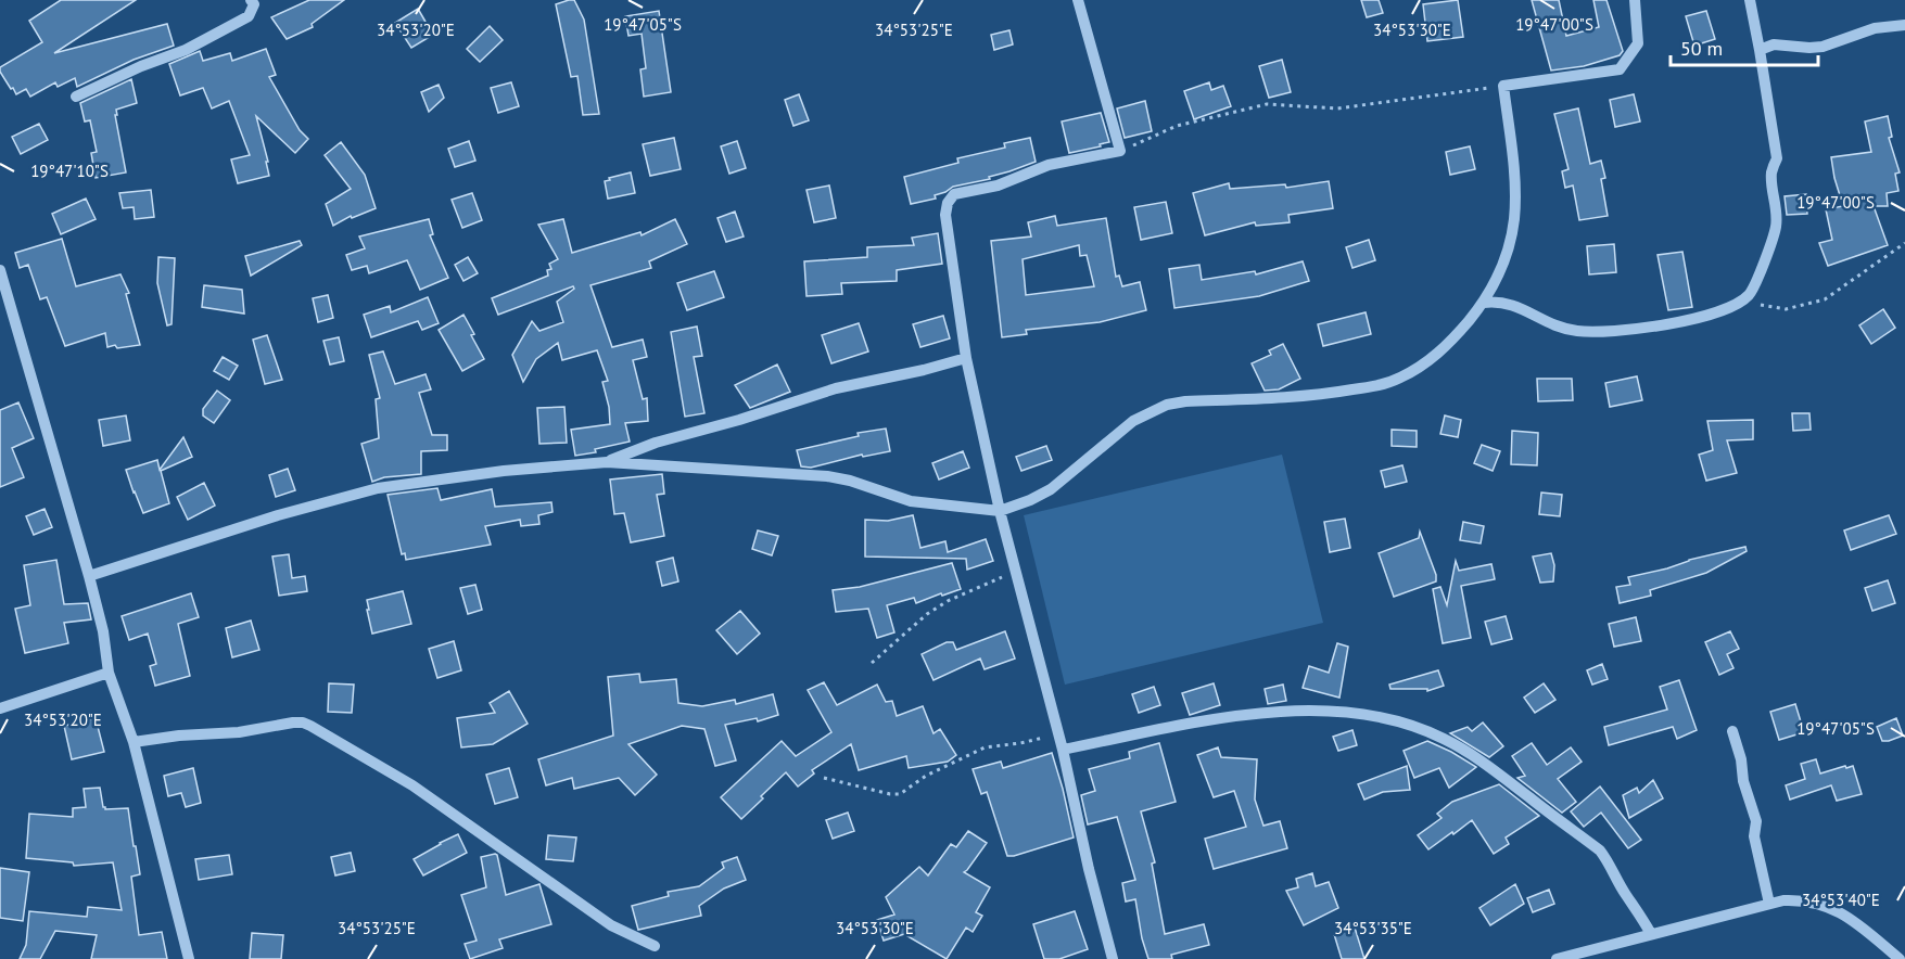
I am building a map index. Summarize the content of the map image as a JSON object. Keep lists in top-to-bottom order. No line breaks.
{"scale_bar":"50 m","coordinates":["19°47'05\"S","19°47'00\"S","34°53'20\"E","34°53'30\"E","34°53'25\"E","19°47'10\"S","34°53'40\"E","34°53'35\"E"]}
